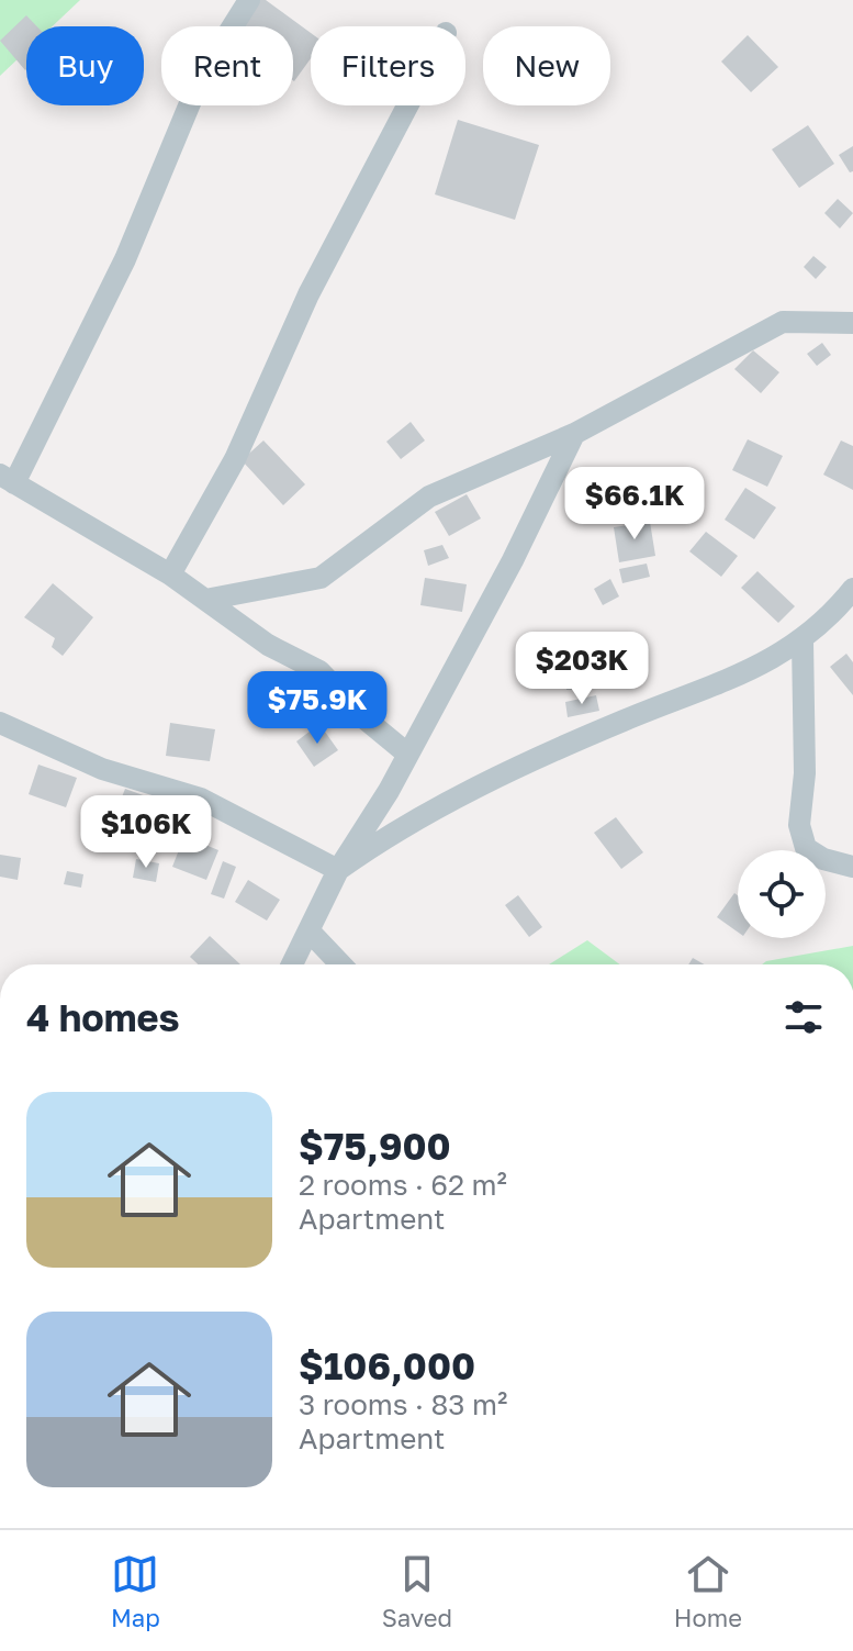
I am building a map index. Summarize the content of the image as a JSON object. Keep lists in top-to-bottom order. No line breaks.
{"page":{"chip":["Buy","Rent","Filters","New"],"price":["$66.1K","$203K","$75.9K","$106K"],"heading":"4 homes","list":[{"name":"$75,900","note":"2 rooms · 62 m² · Apartment"},{"name":"$106,000","note":"3 rooms · 83 m² · Apartment"}],"tabs":["Map","Saved","Home"]}}
